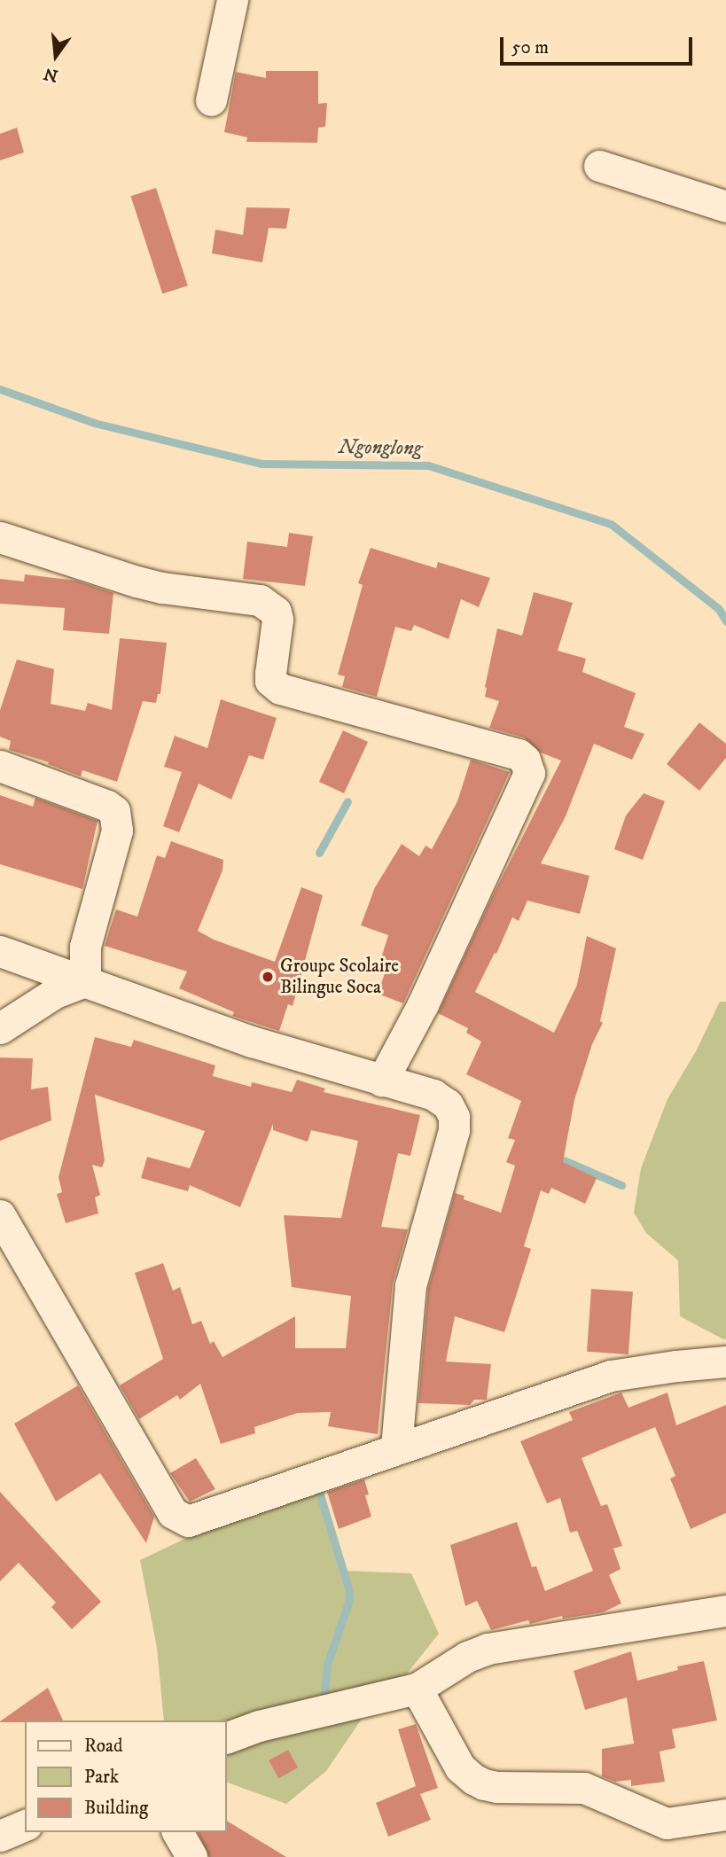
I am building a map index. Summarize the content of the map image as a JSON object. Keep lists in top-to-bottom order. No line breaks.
{"water":["Ngonglong"],"places":["Groupe Scolaire Bilingue Soca"],"legend":["Road","Park","Building"],"scale_bar":"50 m","north":"bottom"}
